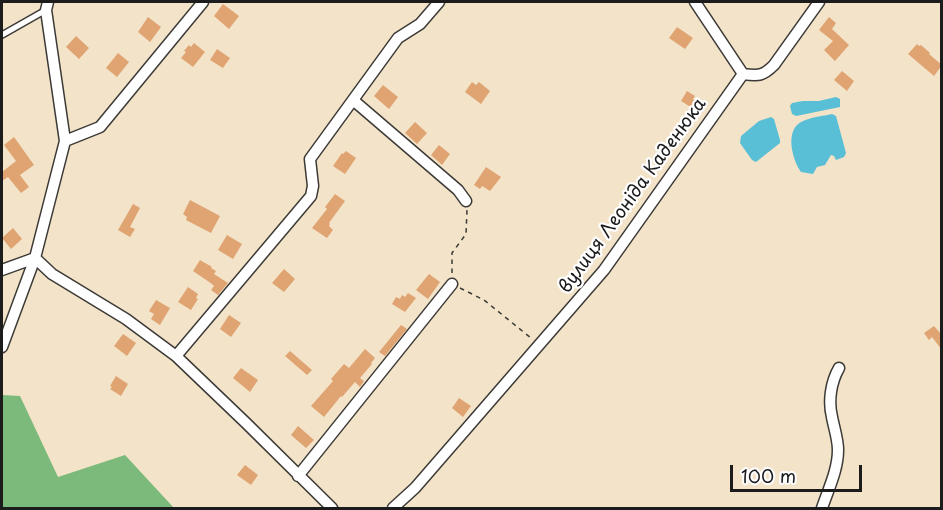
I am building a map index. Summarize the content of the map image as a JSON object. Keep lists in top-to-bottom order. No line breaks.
{"streets":{"street":["вулиця Леоніда Каденюка"]},"scale_bar":"100 m"}
